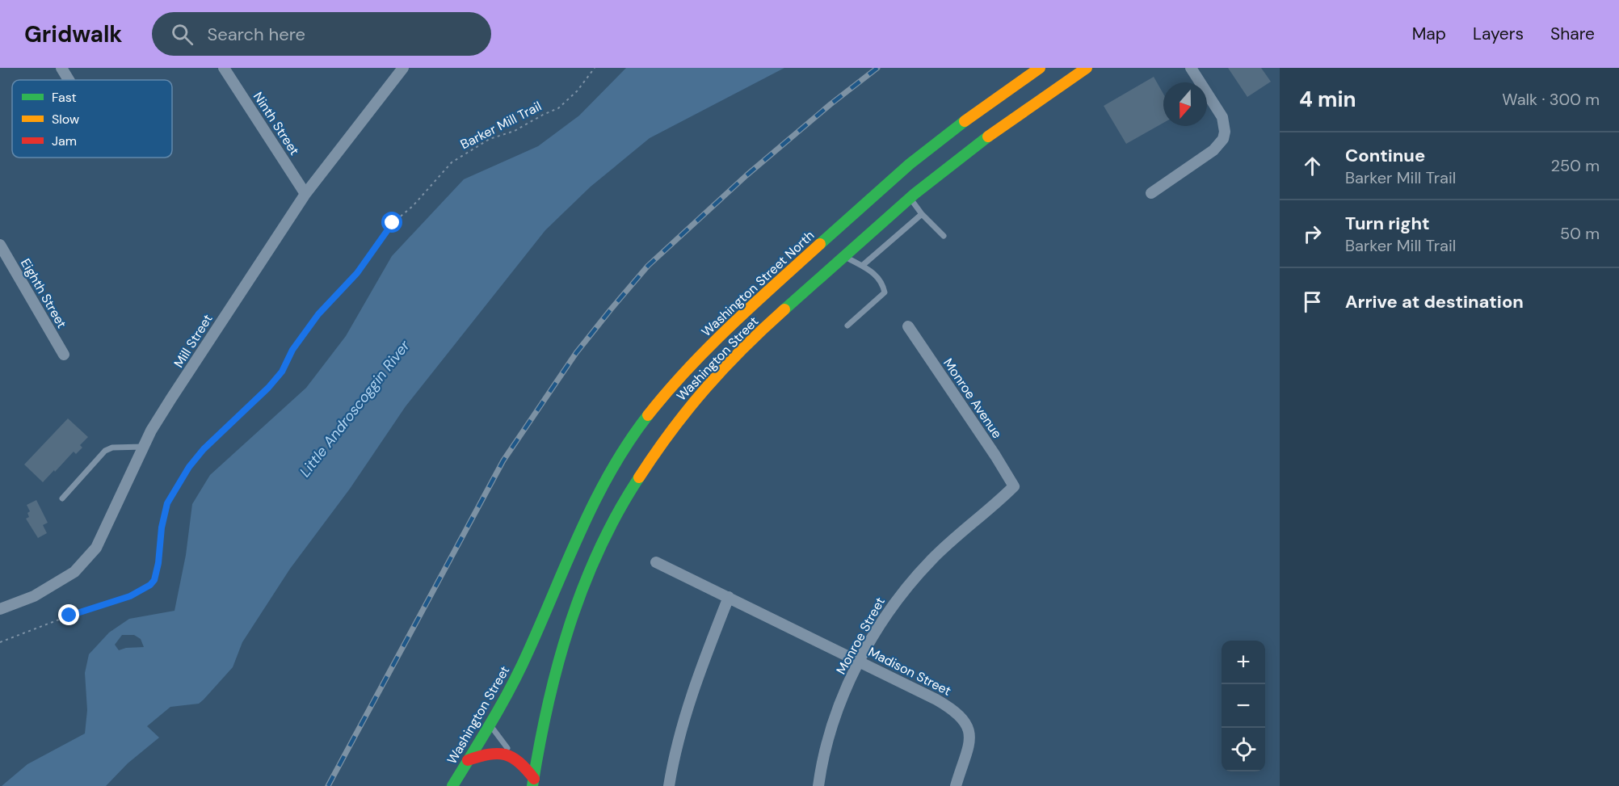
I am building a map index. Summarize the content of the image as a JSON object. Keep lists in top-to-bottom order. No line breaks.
{"streets":{"highway":["Washington Street North","Washington Street"],"street":["Ninth Street","Eighth Street","Mill Street","Monroe Avenue","Monroe Street","Madison Street"],"path":["Barker Mill Trail"]},"crossings":[["Ninth Street","Mill Street"],["Washington Street North","Washington Street"],["Monroe Avenue","Monroe Street"],["Monroe Street","Madison Street"]],"water":["Little Androscoggin River"],"legend":["Fast","Slow","Jam"],"north":"bottom","page":{"header":"Gridwalk","search":"Search here","nav":["Map","Layers","Share"],"heading":["4 min","Walk · 300 m"],"list":[["Continue","Barker Mill Trail","250 m"],["Turn right","Barker Mill Trail","50 m"],"Arrive at destination"],"map_buttons":["+","−"]}}
